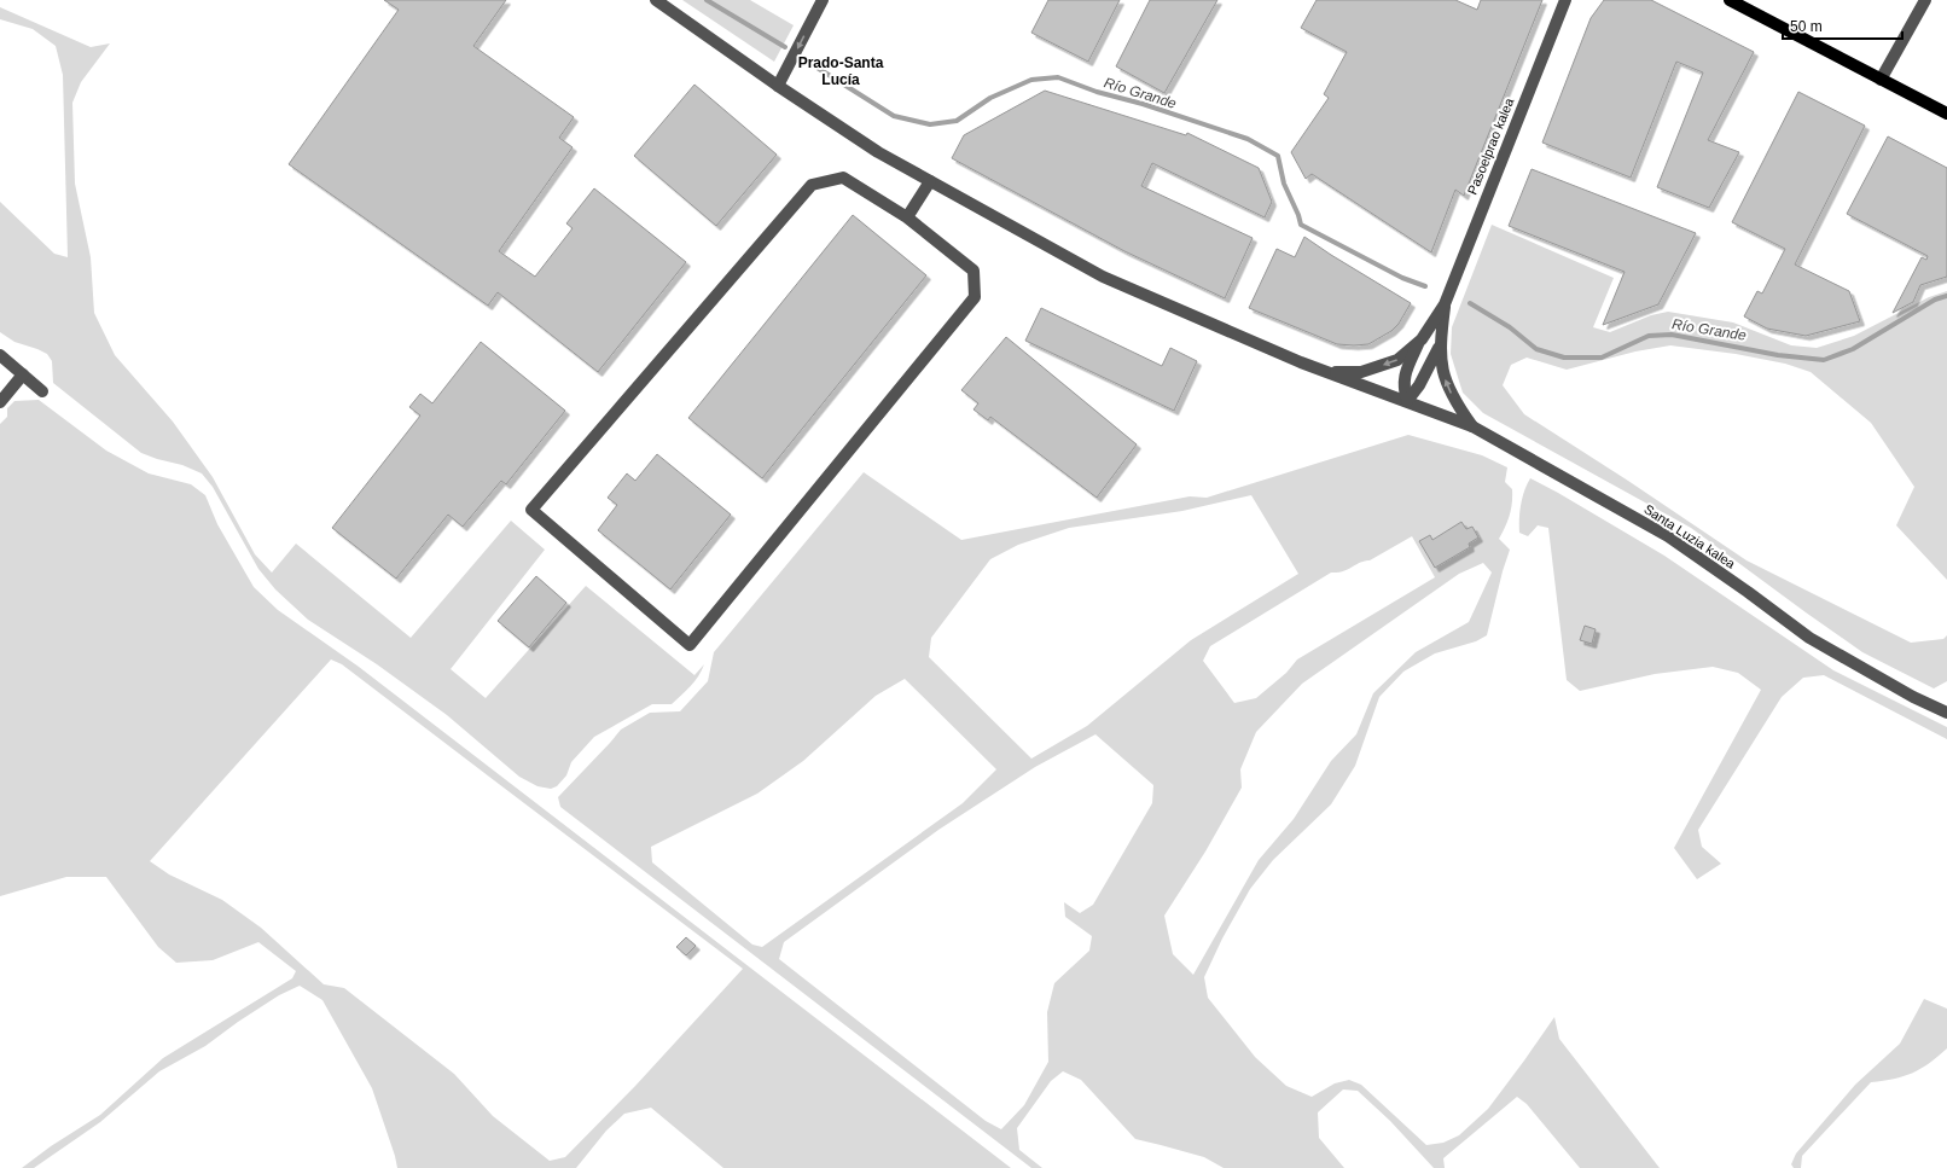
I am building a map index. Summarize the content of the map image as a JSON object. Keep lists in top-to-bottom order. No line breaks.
{"streets":{"street":["Pasoelprao kalea","Santa Luzia kalea"]},"districts":["Prado-Santa Lucía"],"water":["Río Grande"],"scale_bar":"50 m"}
